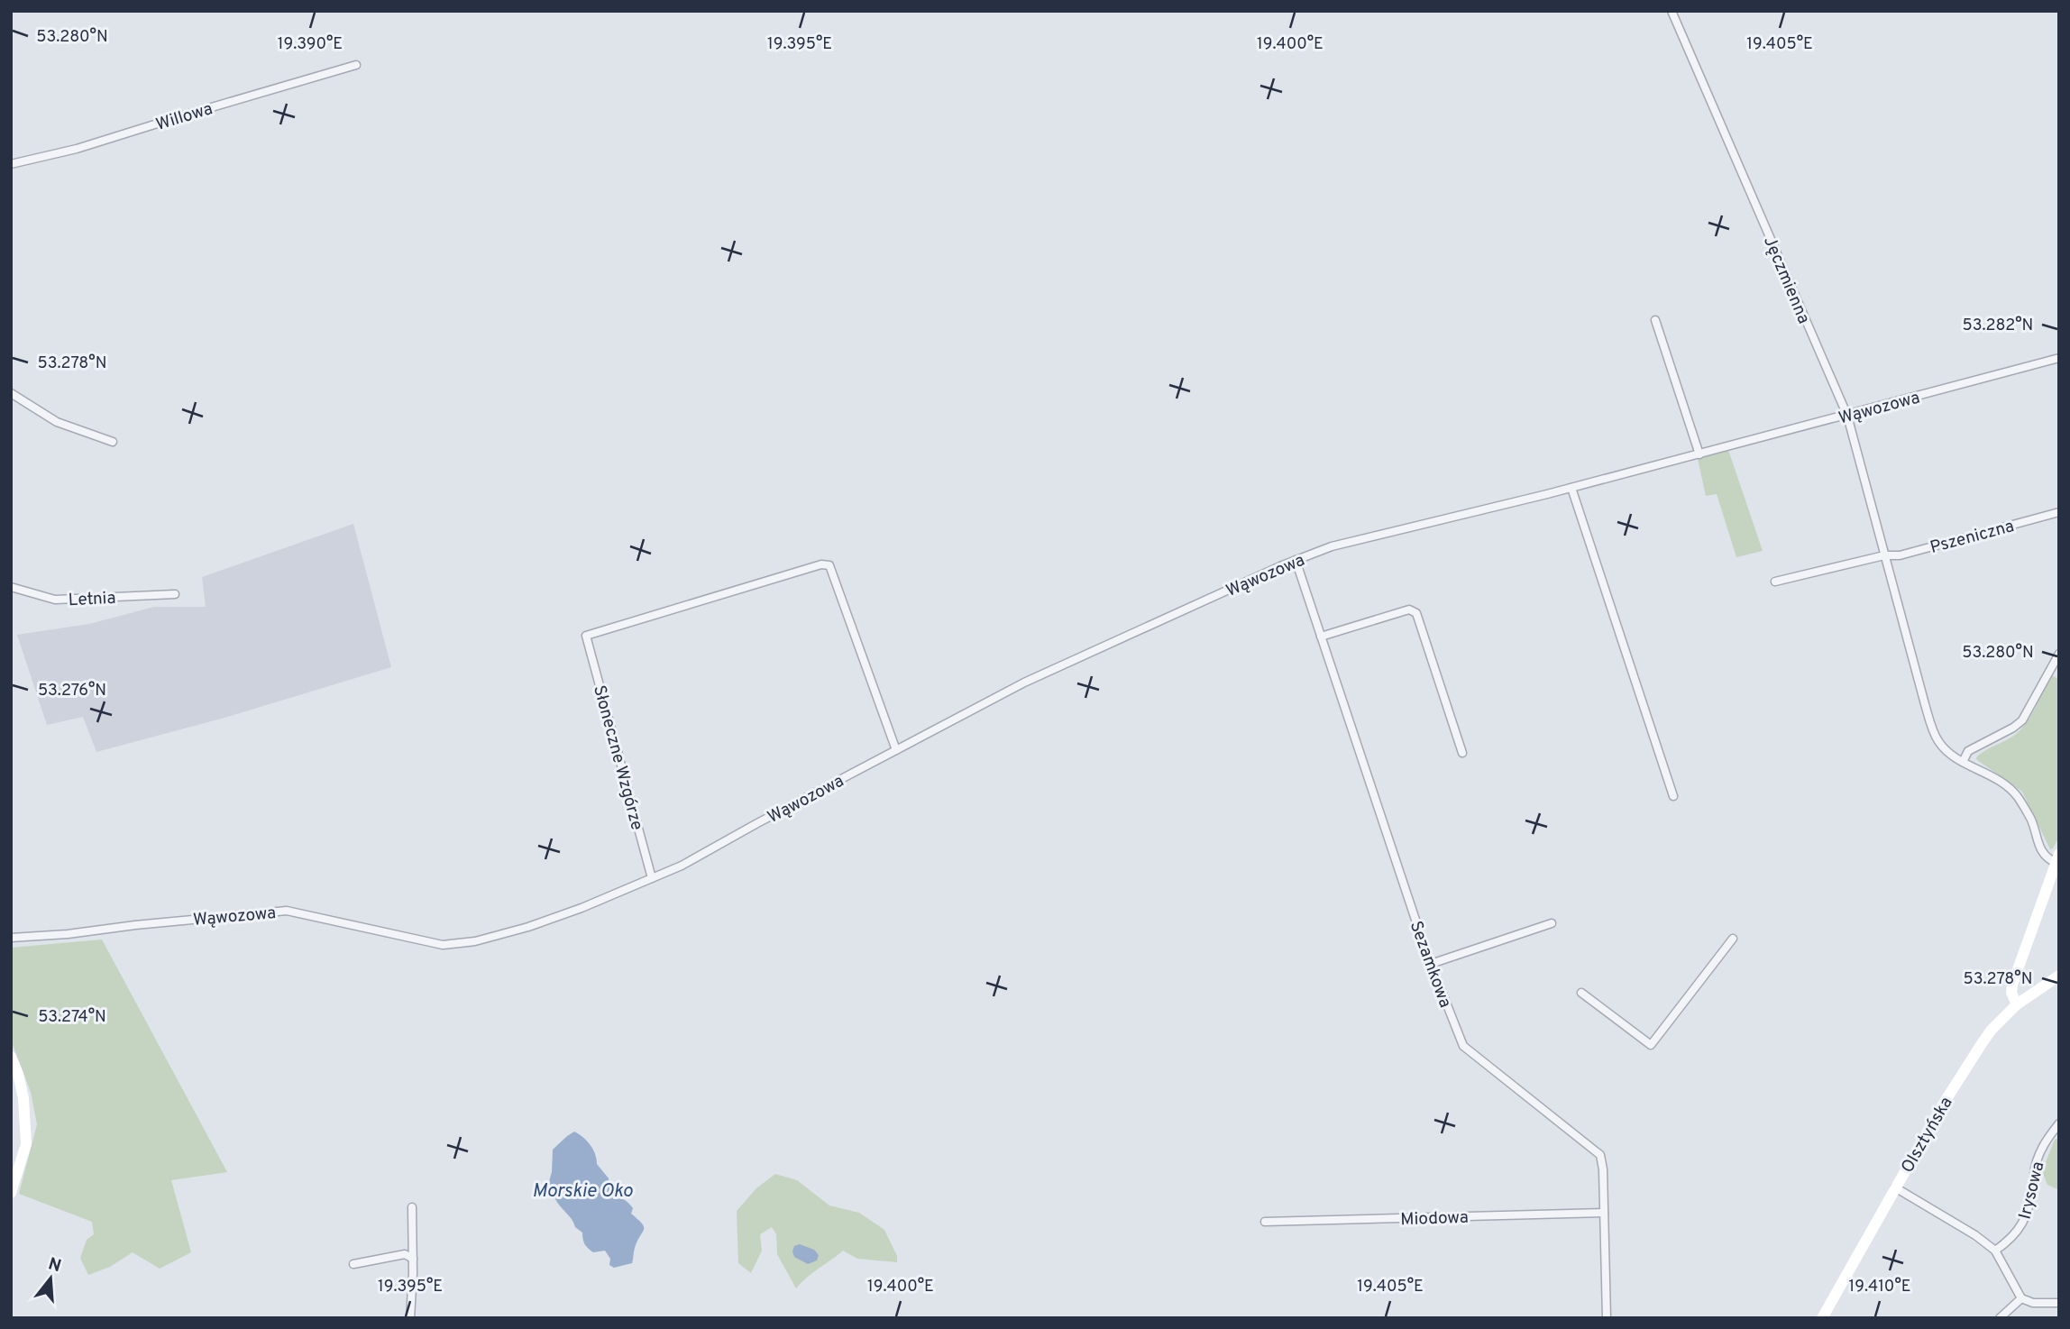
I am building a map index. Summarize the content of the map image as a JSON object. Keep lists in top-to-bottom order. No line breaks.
{"streets":{"street":["Willowa","Jęczmienna","Wąwozowa","Pszeniczna","Letnia","Słoneczne Wzgórze","Sezamkowa","Olsztyńska","Irysowa","Miodowa"]},"crossings":[["Jęczmienna","Wąwozowa"],["Jęczmienna","Pszeniczna"],["Wąwozowa","Słoneczne Wzgórze"],["Wąwozowa","Sezamkowa"],["Sezamkowa","Miodowa"]],"water":["Morskie Oko"],"north":"top","coordinates":["53.280°N","19.390°E","19.395°E","19.400°E","19.405°E","53.282°N","53.278°N","53.276°N","53.274°N","19.410°E"]}
